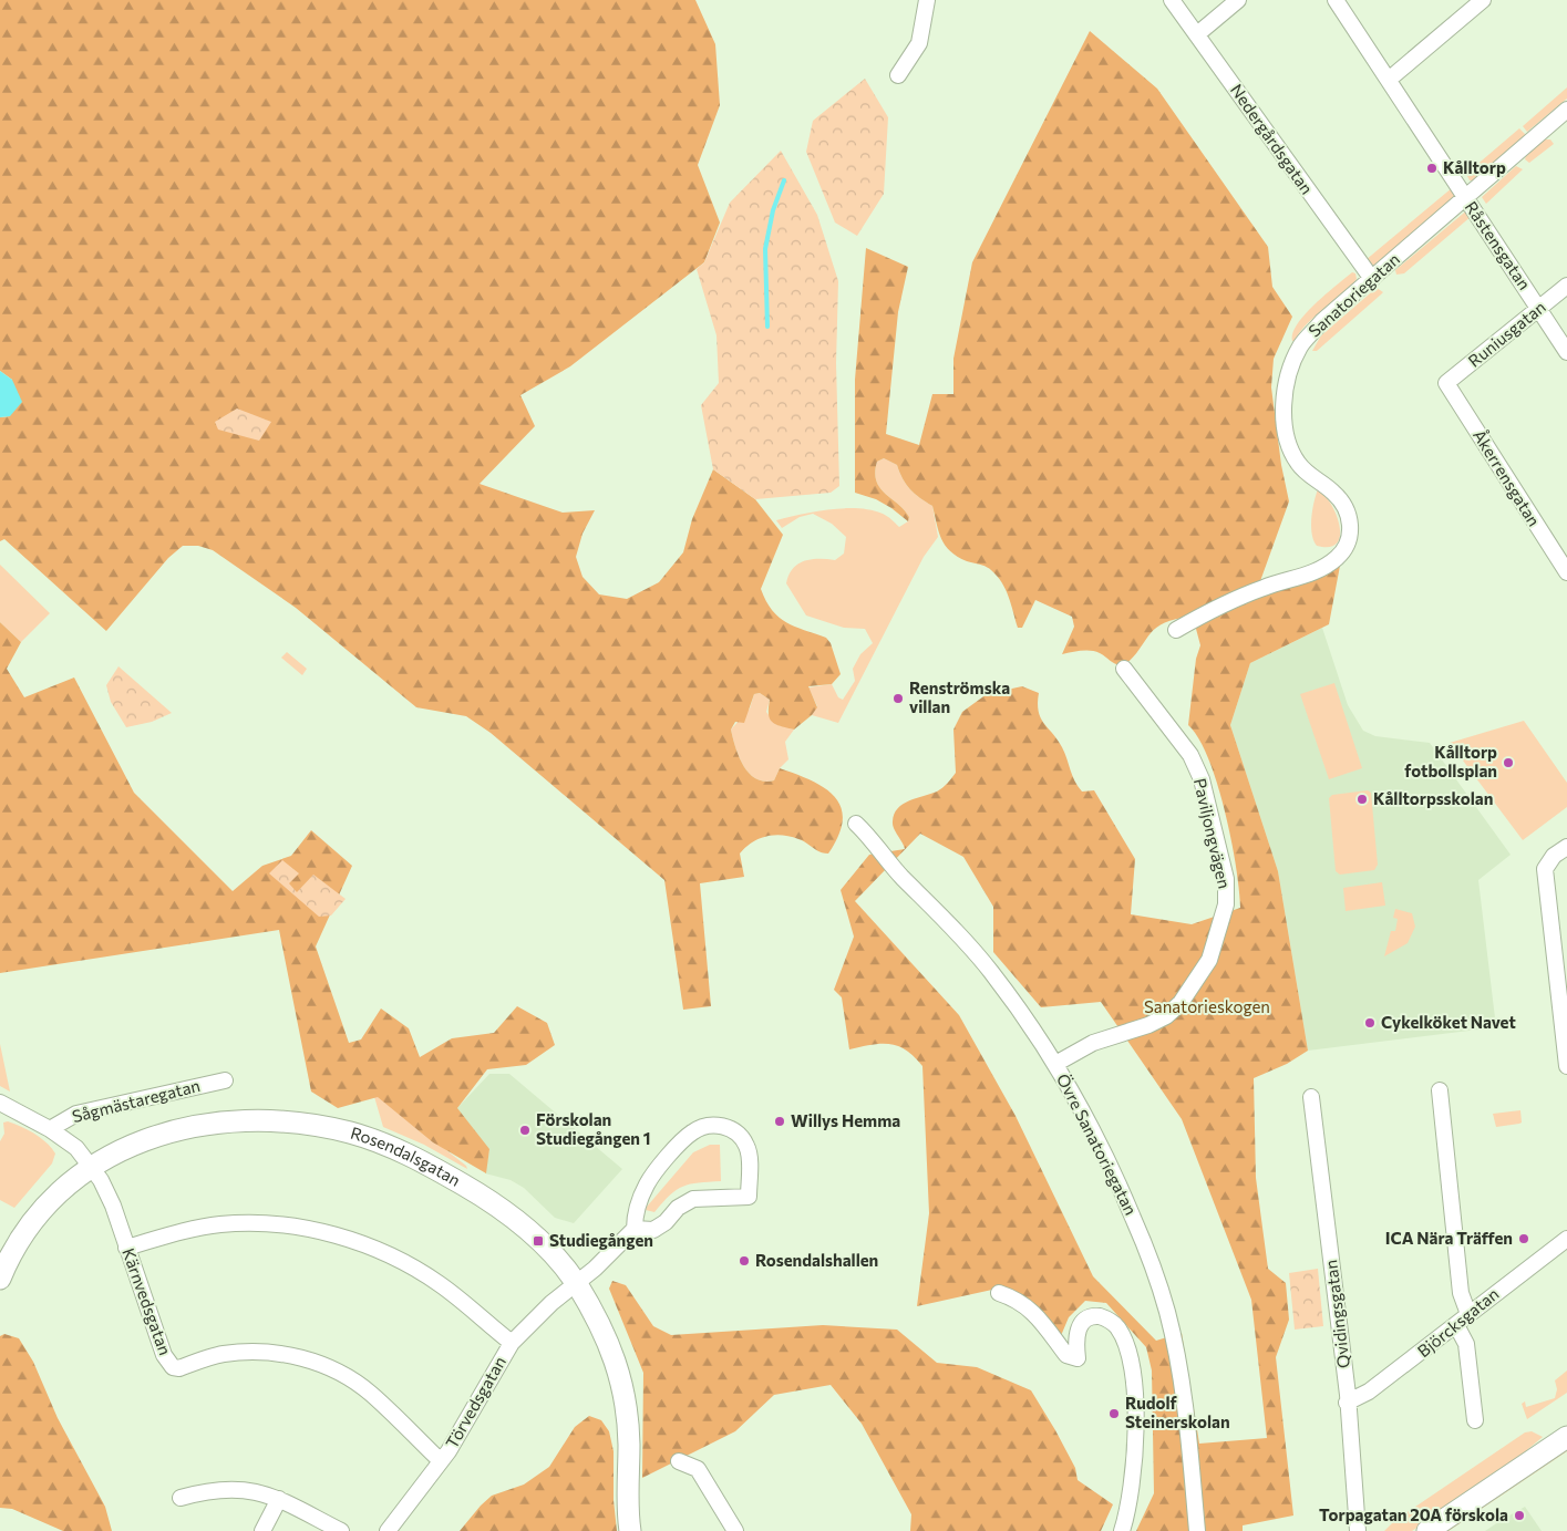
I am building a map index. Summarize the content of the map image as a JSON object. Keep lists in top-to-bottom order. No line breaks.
{"streets":{"street":["Nedergårdsgatan","Råstensgatan","Sanatoriegatan","Runiusgatan","Åkerrensgatan","Paviljongvägen","Sågmästaregatan","Övre Sanatoriegatan","Rosendalsgatan","Kärnvedsgatan","Qvidingsgatan","Björcksgatan","Törvedsgatan"]},"crossings":[["Nedergårdsgatan","Sanatoriegatan"],["Råstensgatan","Sanatoriegatan"],["Råstensgatan","Runiusgatan"],["Runiusgatan","Åkerrensgatan"],["Paviljongvägen","Övre Sanatoriegatan"],["Sågmästaregatan","Kärnvedsgatan"],["Rosendalsgatan","Kärnvedsgatan"],["Rosendalsgatan","Törvedsgatan"],["Kärnvedsgatan","Törvedsgatan"],["Qvidingsgatan","Björcksgatan"]],"parks":["Sanatorieskogen"],"places":{"other":["Kålltorp","Renströmska villan","Kålltorp fotbollsplan","Kålltorpsskolan","Cykelköket Navet","Willys Hemma","Förskolan Studiegången 1","ICA Nära Träffen","Rosendalshallen","Rudolf Steinerskolan","Torpagatan 20A förskola"],"transit":["Studiegången"]}}
